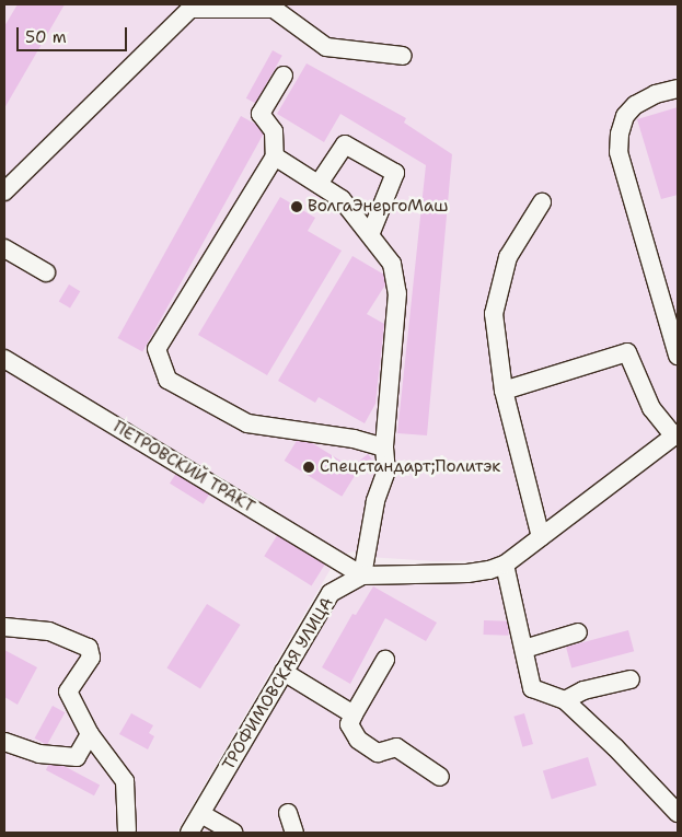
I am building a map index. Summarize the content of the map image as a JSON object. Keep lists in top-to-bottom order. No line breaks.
{"streets":{"street":["ПЕТРОВСКИЙ ТРАКТ","ТРОФИМОВСКАЯ УЛИЦА"]},"crossings":[["ПЕТРОВСКИЙ ТРАКТ","ТРОФИМОВСКАЯ УЛИЦА"]],"places":["ВолгаЭнергоМаш","Спецстандарт;Политэк"],"scale_bar":"50 m"}
